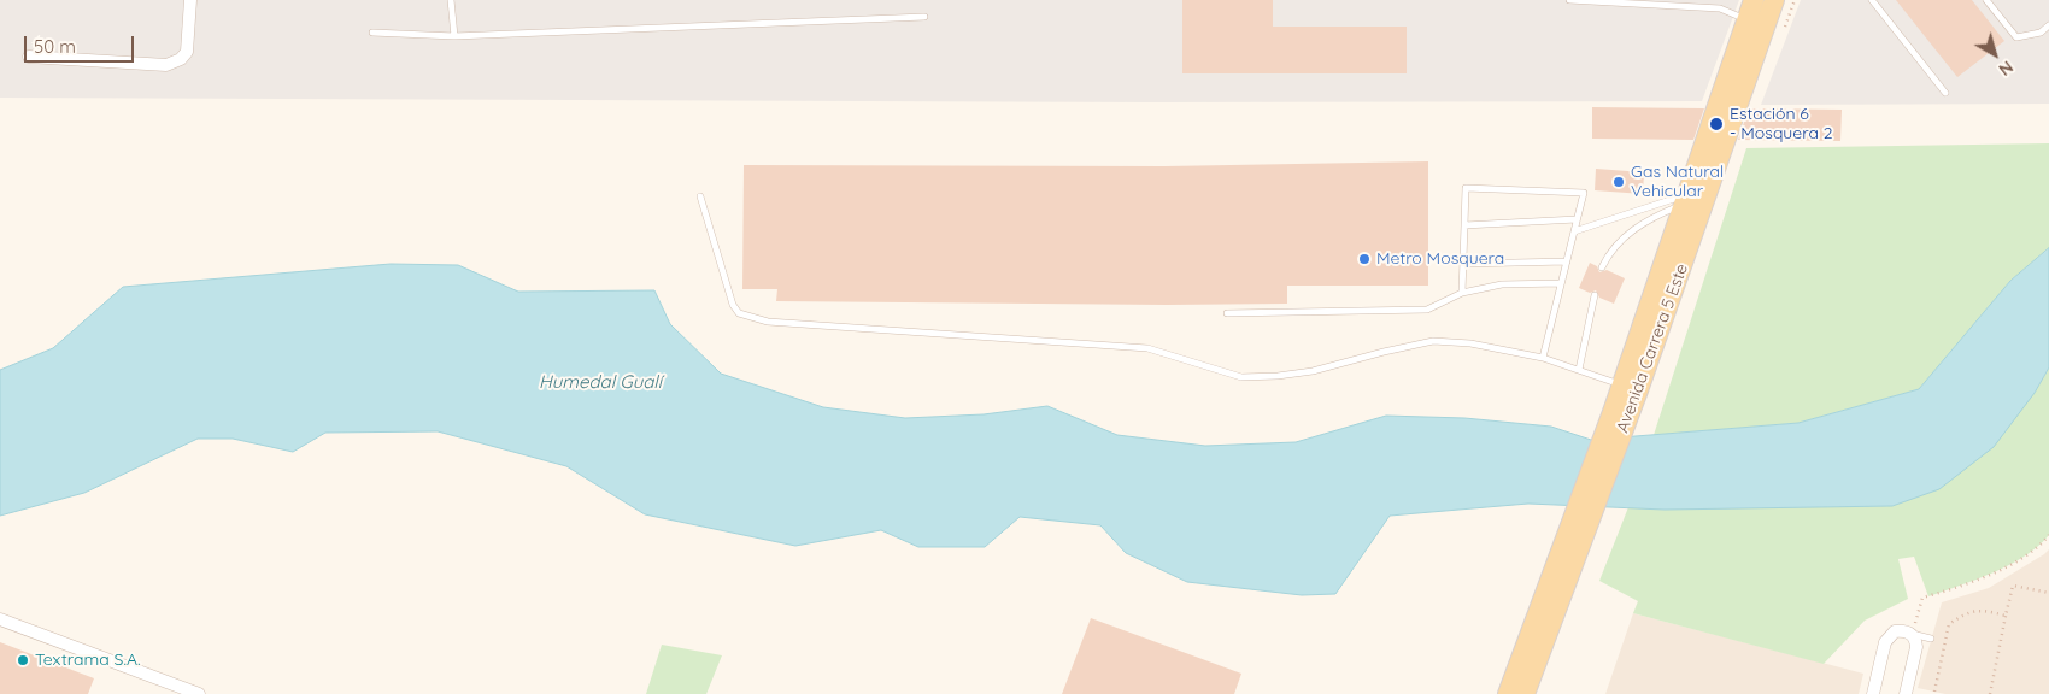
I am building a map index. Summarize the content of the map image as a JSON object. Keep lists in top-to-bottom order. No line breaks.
{"streets":{"main road":["Avenida Carrera 5 Este"]},"water":["Humedal Gualí"],"places":["Estación 6 - Mosquera 2","Gas Natural Vehicular","Metro Mosquera","Textrama S.A."],"scale_bar":"50 m","north":"bottom right"}
